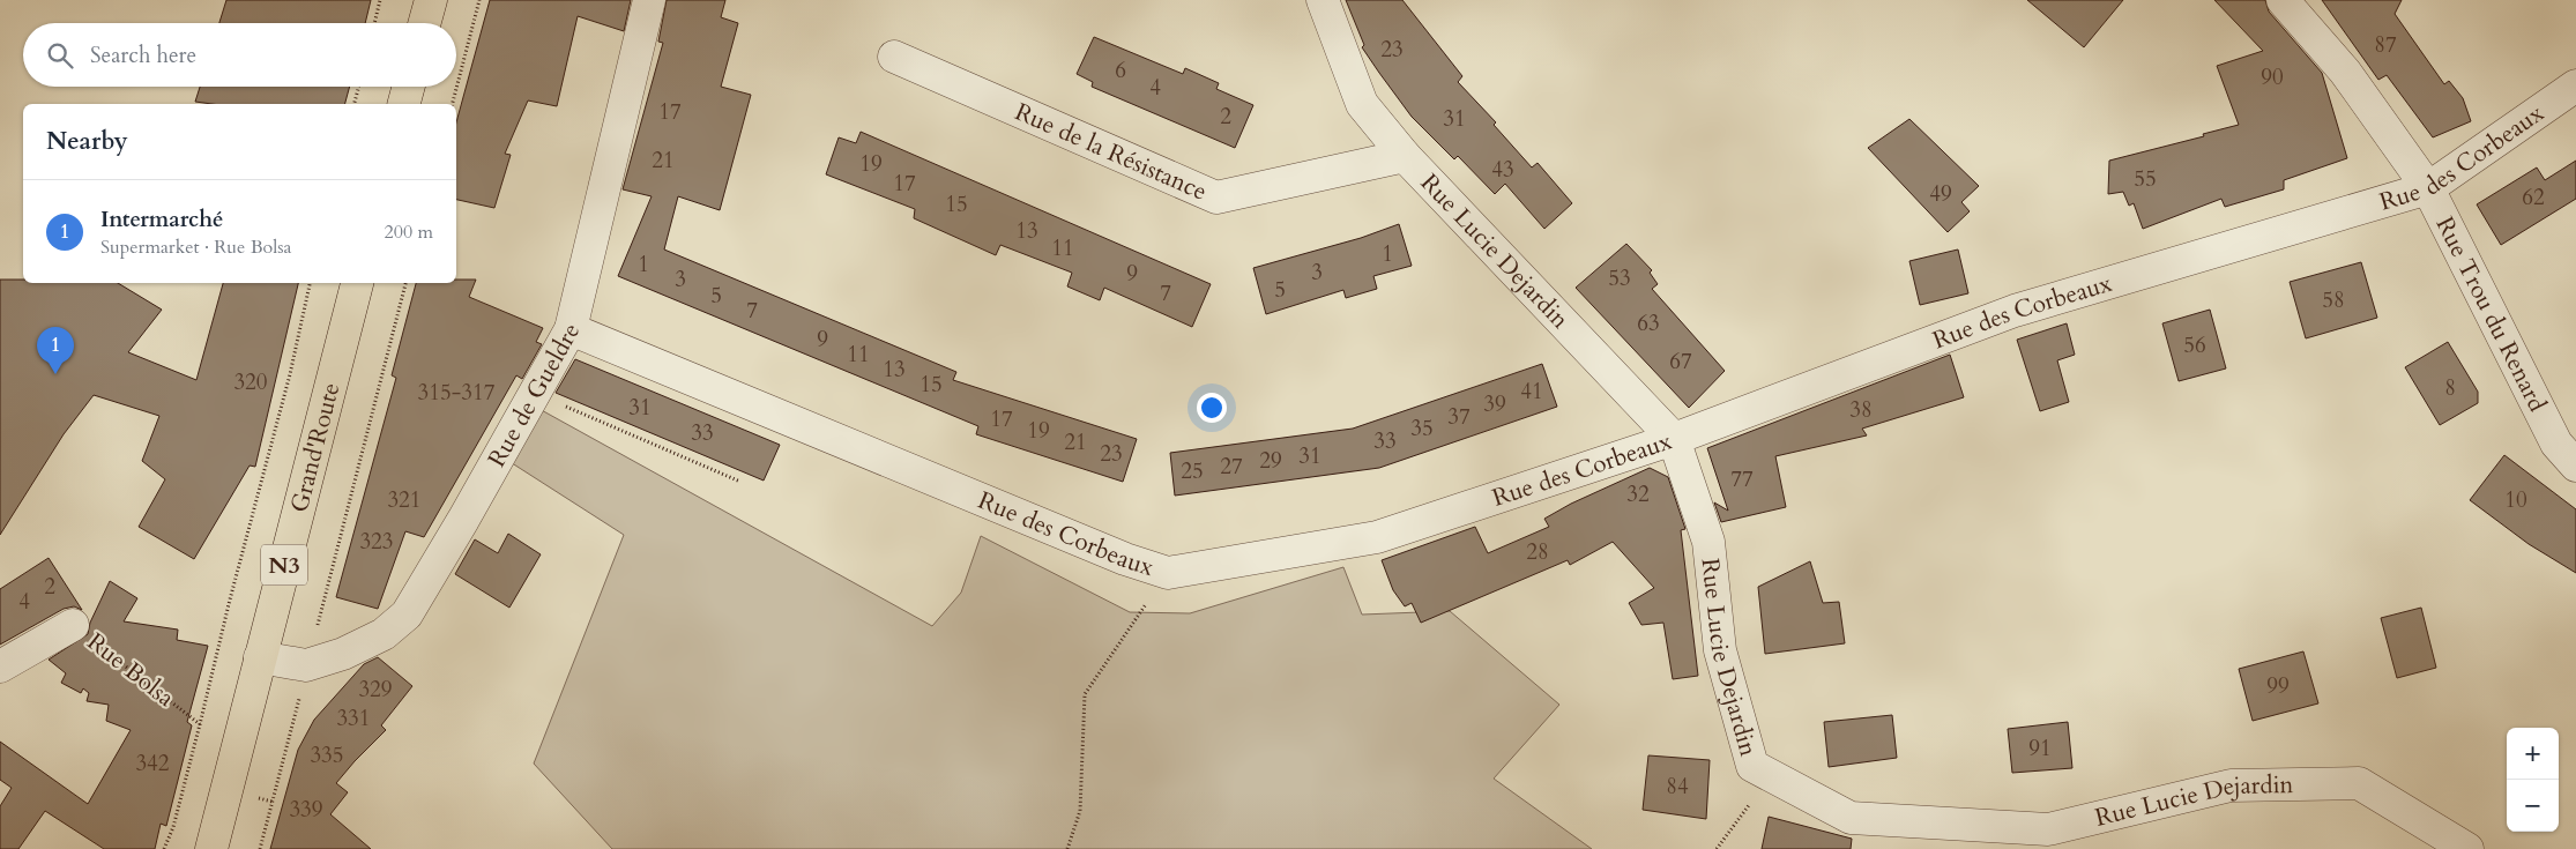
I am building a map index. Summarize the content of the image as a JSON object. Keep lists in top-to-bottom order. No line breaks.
{"streets":{"main road":["Grand'Route","N3"],"street":["Rue de la Résistance","Rue des Corbeaux","Rue Lucie Dejardin","Rue Trou du Renard","Rue de Gueldre","Rue Bolsa"]},"crossings":[["Rue de la Résistance","Rue Lucie Dejardin"],["Rue des Corbeaux","Rue Lucie Dejardin"],["Rue des Corbeaux","Rue Trou du Renard"],["Rue des Corbeaux","Rue de Gueldre"],["Rue de Gueldre","Grand'Route"]],"house_numbers":["87","23","6","90","4","17","2","31","21","19","43","55","17","49","62","15","13","11","1","1","3","9","53","3","5","7","5","58","7","63","9","56","11","67","13","320","15","8","41","315-317","39","31","38","37","17","35","19","33","33","21","23","31","29","27","25","77","32","321","10","323","28","2","4","99","329","331","91","335","342","84","339"],"page":{"search":"Search here","heading":"Nearby","list":[{"mark":"1","name":"Intermarché","note":"Supermarket · Rue Bolsa","value":"200 m"}],"pins":"1","map_buttons":["+","−"]}}
